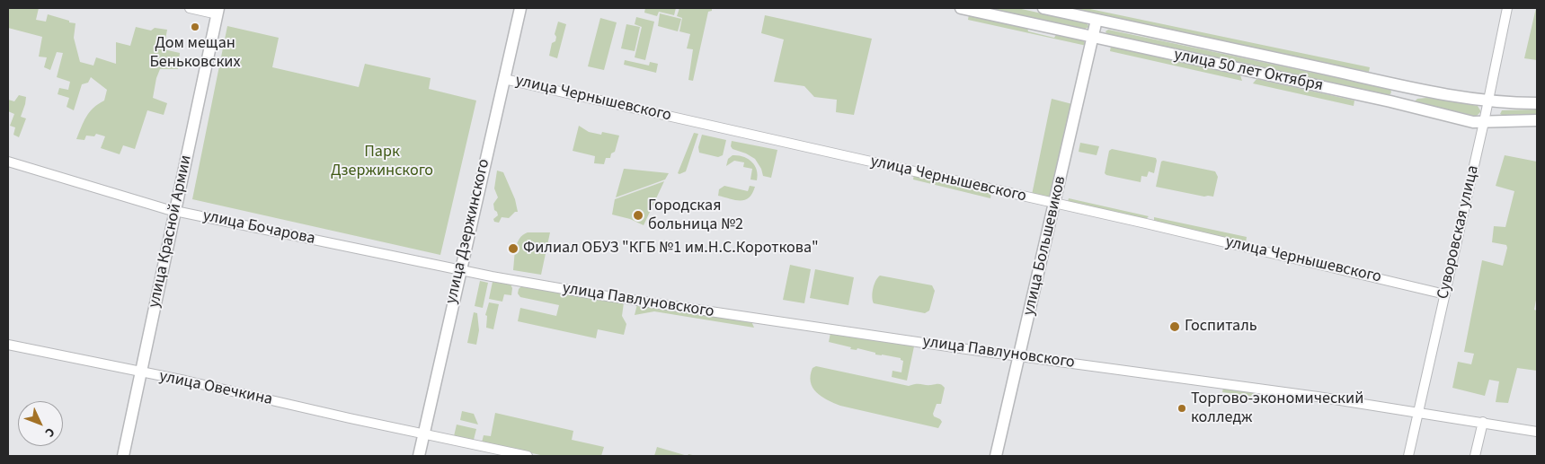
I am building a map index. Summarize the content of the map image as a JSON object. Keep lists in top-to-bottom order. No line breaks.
{"streets":{"main road":["улица 50 лет Октября","улица Красной Армии","улица Дзержинского","улица Большевиков"],"street":["улица Чернышевского","улица Бочарова","Суворовская улица","улица Павлуновского","улица Овечкина"]},"crossings":[["улица 50 лет Октября","Суворовская улица"],["улица 50 лет Октября","улица Большевиков"],["улица Чернышевского","улица Дзержинского"],["улица Чернышевского","Суворовская улица"],["улица Чернышевского","улица Большевиков"],["улица Бочарова","улица Красной Армии"],["улица Бочарова","улица Дзержинского"],["улица Бочарова","улица Павлуновского"],["улица Красной Армии","улица Овечкина"],["улица Дзержинского","улица Павлуновского"],["улица Дзержинского","улица Овечкина"],["Суворовская улица","улица Павлуновского"],["улица Большевиков","улица Павлуновского"]],"parks":["Парк Дзержинского"],"places":["Дом мещан Беньковских","Городская больница №2","Филиал ОБУЗ \"КГБ №1 им.Н.С.Короткова\"","Госпиталь","Торгово-экономический колледж"],"north":"bottom right"}
